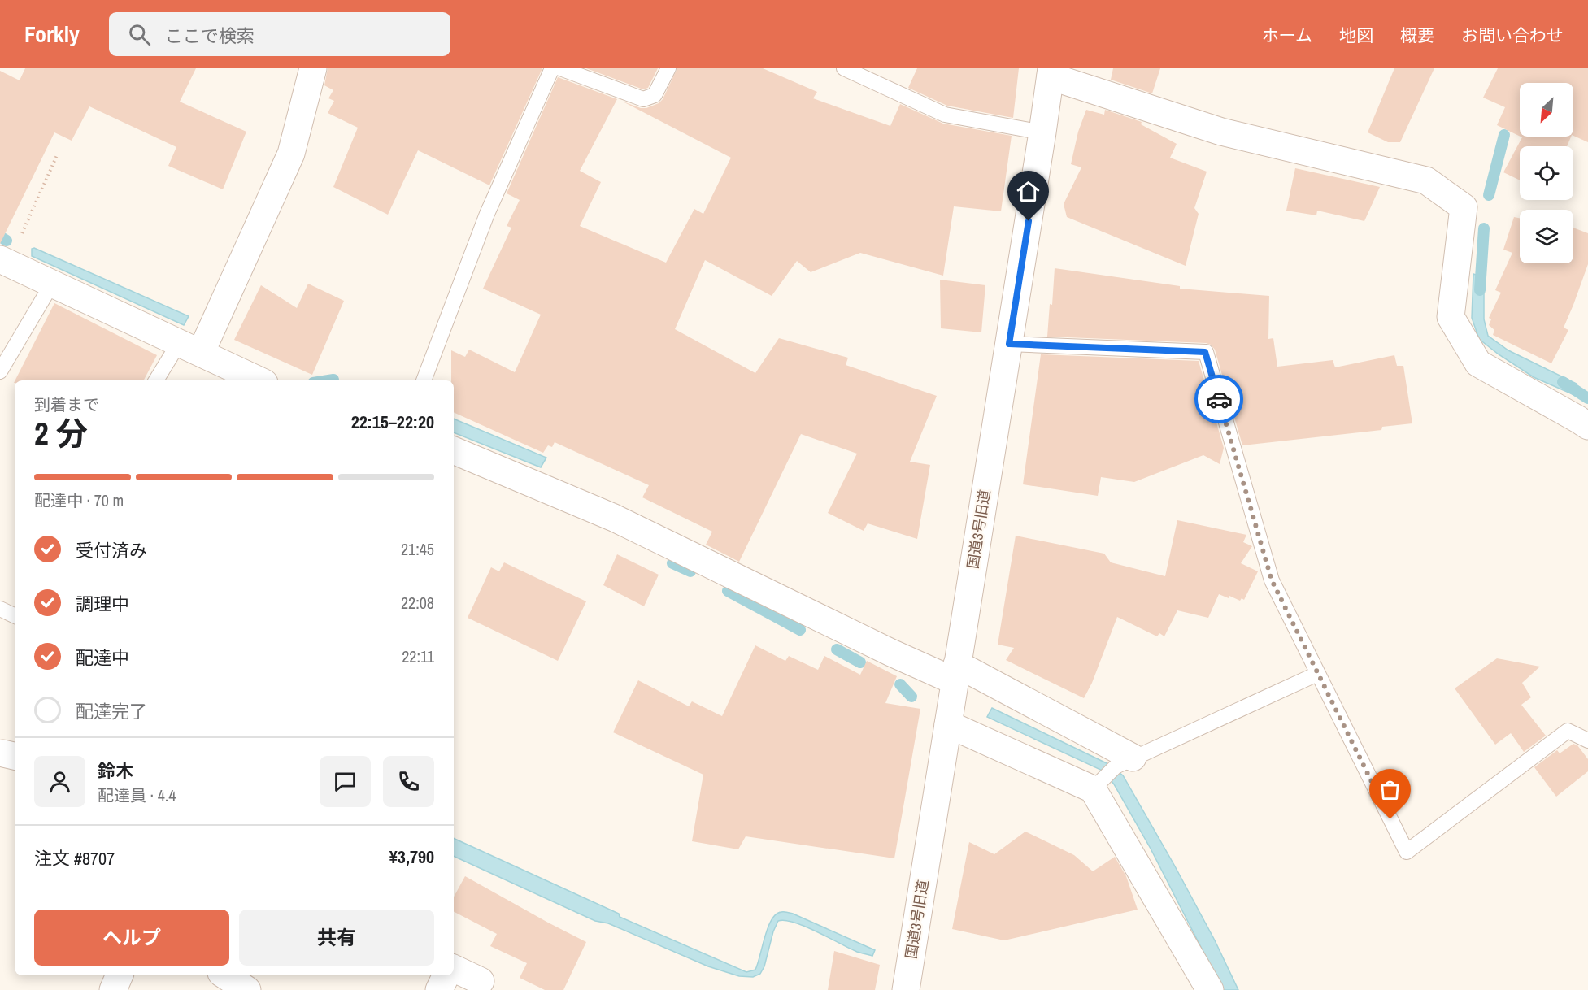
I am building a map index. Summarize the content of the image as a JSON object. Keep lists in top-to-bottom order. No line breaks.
{"streets":{"street":["国道3号旧道"]},"north":"bottom left","page":{"header":"Forkly","search":"ここで検索","nav":["ホーム","地図","概要","お問い合わせ"],"heading":["2 分","到着まで","22:15–22:20"],"panel":["鈴木","配達員 · 4.4","注文 #8707","¥3,790"],"bar":"配達中 · 70 m","list":[["受付済み","21:45"],["調理中","22:08"],["配達中","22:11"],"配達完了"],"buttons":["ヘルプ","共有"]}}
